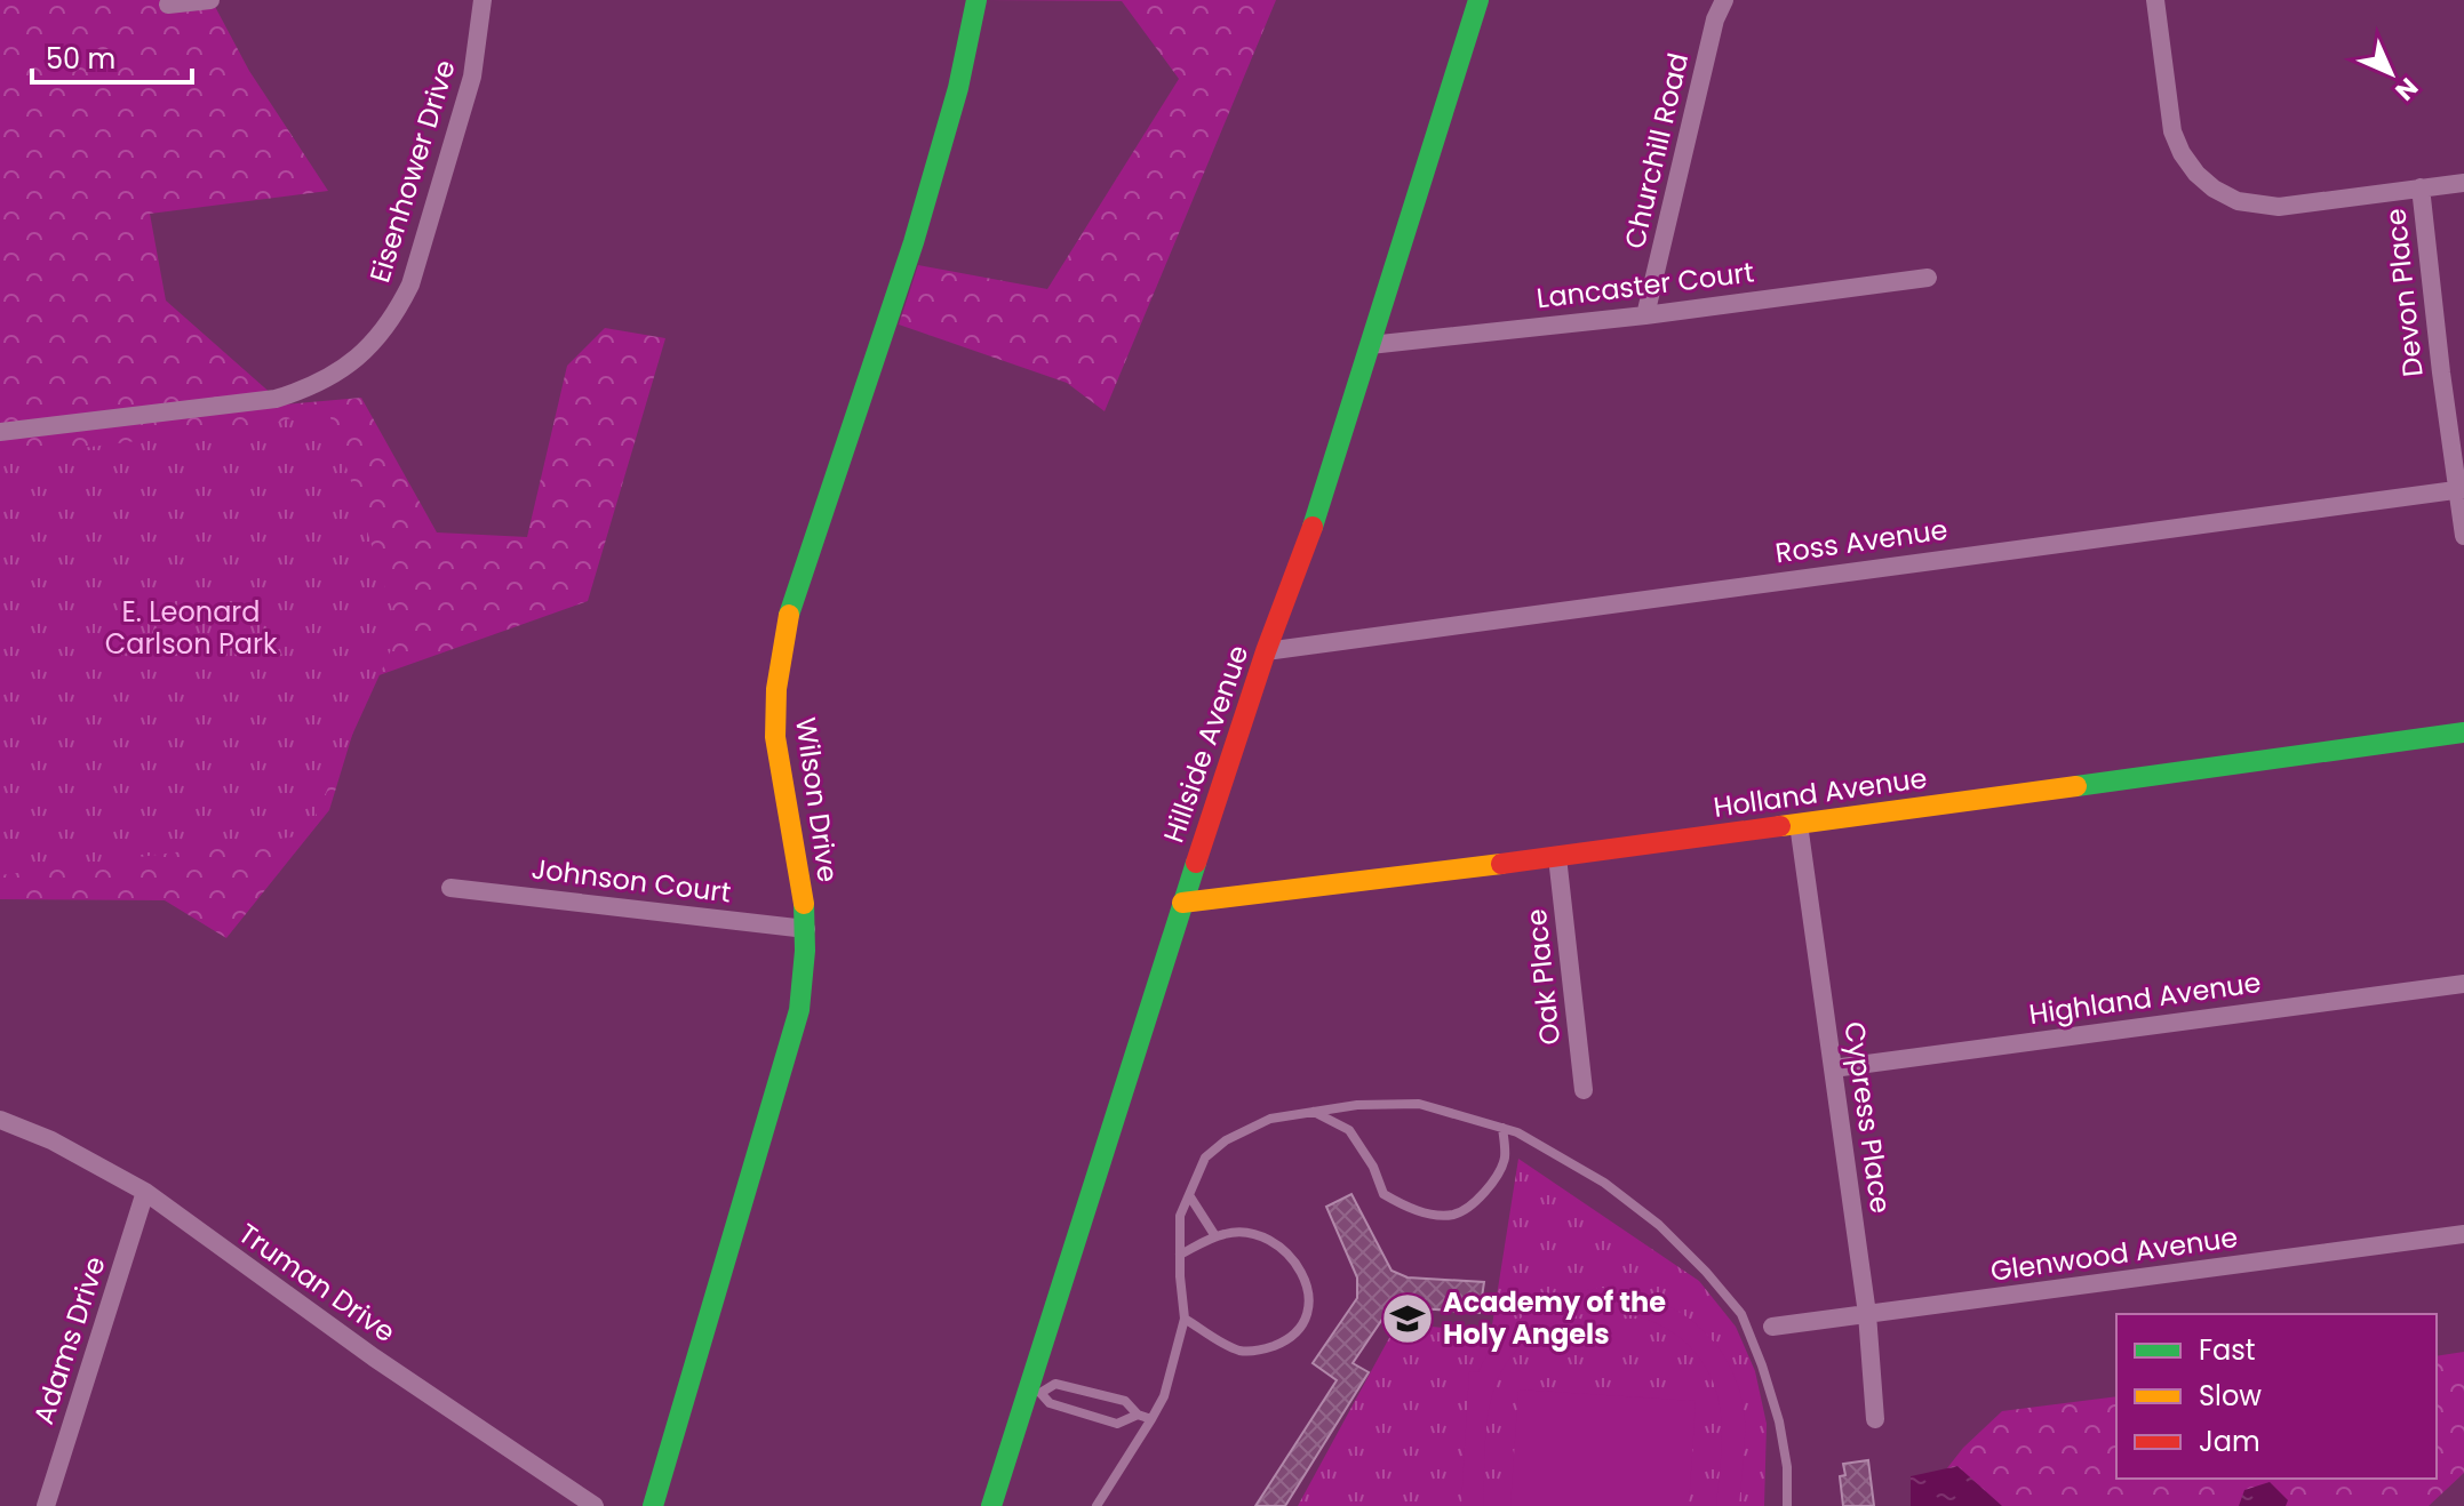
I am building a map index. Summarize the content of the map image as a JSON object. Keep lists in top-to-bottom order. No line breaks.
{"streets":{"street":["Churchill Road","Eisenhower Drive","Lancaster Court","Devon Place","Ross Avenue","Hillside Avenue","Holland Avenue","Wilson Drive","Johnson Court","Oak Place","Highland Avenue","Cypress Place","Glenwood Avenue","Truman Drive","Adams Drive"]},"crossings":[["Churchill Road","Lancaster Court"],["Lancaster Court","Hillside Avenue"],["Devon Place","Ross Avenue"],["Ross Avenue","Hillside Avenue"],["Hillside Avenue","Holland Avenue"],["Holland Avenue","Oak Place"],["Holland Avenue","Cypress Place"],["Wilson Drive","Johnson Court"],["Highland Avenue","Cypress Place"],["Cypress Place","Glenwood Avenue"],["Truman Drive","Adams Drive"]],"parks":["E. Leonard Carlson Park"],"places":{"school or university":["Academy of the Holy Angels"]},"legend":["Fast","Slow","Jam"],"scale_bar":"50 m","north":"bottom right"}
